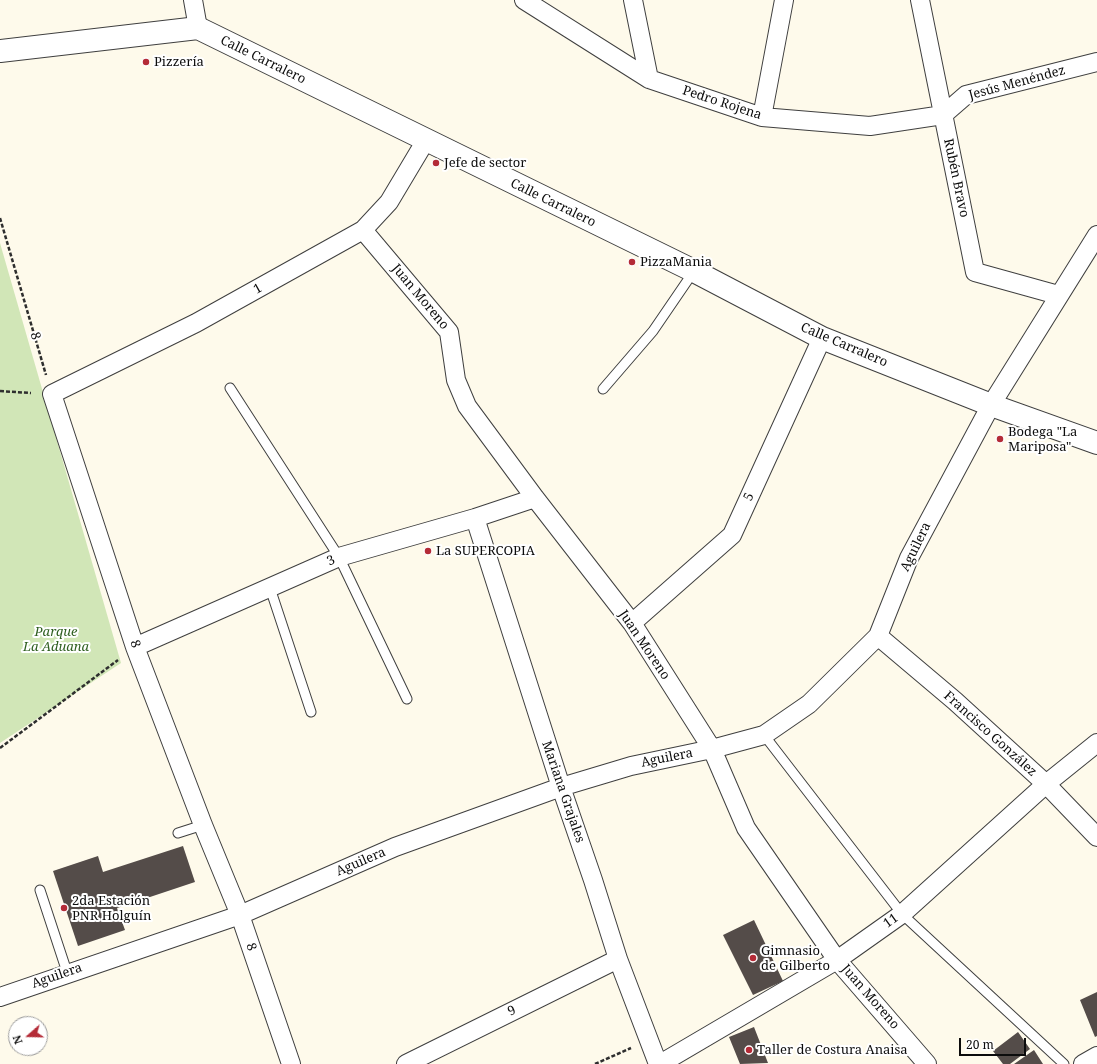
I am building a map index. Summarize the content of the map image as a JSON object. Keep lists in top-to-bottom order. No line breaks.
{"streets":{"street":["Calle Carralero","Jesús Menéndez","Pedro Rojena","Rubén Bravo","1","Juan Moreno","8","5","Aguilera","3","Francisco González","Mariana Grajales","11","9"]},"crossings":[["Calle Carralero","1"],["Calle Carralero","5"],["Calle Carralero","Aguilera"],["Jesús Menéndez","Pedro Rojena"],["Jesús Menéndez","Rubén Bravo"],["Pedro Rojena","Rubén Bravo"],["Rubén Bravo","Aguilera"],["1","Juan Moreno"],["1","8"],["Juan Moreno","5"],["Juan Moreno","Aguilera"],["Juan Moreno","3"],["Juan Moreno","11"],["8","Aguilera"],["8","3"],["Aguilera","Francisco González"],["Aguilera","Mariana Grajales"],["3","Mariana Grajales"],["Francisco González","11"],["Mariana Grajales","11"],["Mariana Grajales","9"]],"parks":["Parque La Aduana"],"places":["Pizzería","Jefe de sector","PizzaMania","Bodega \"La Mariposa\"","La SUPERCOPIA","2da Estación PNR Holguín","Gimnasio de Gilberto","Taller de Costura Anaisa"],"scale_bar":"20 m","north":"left"}
